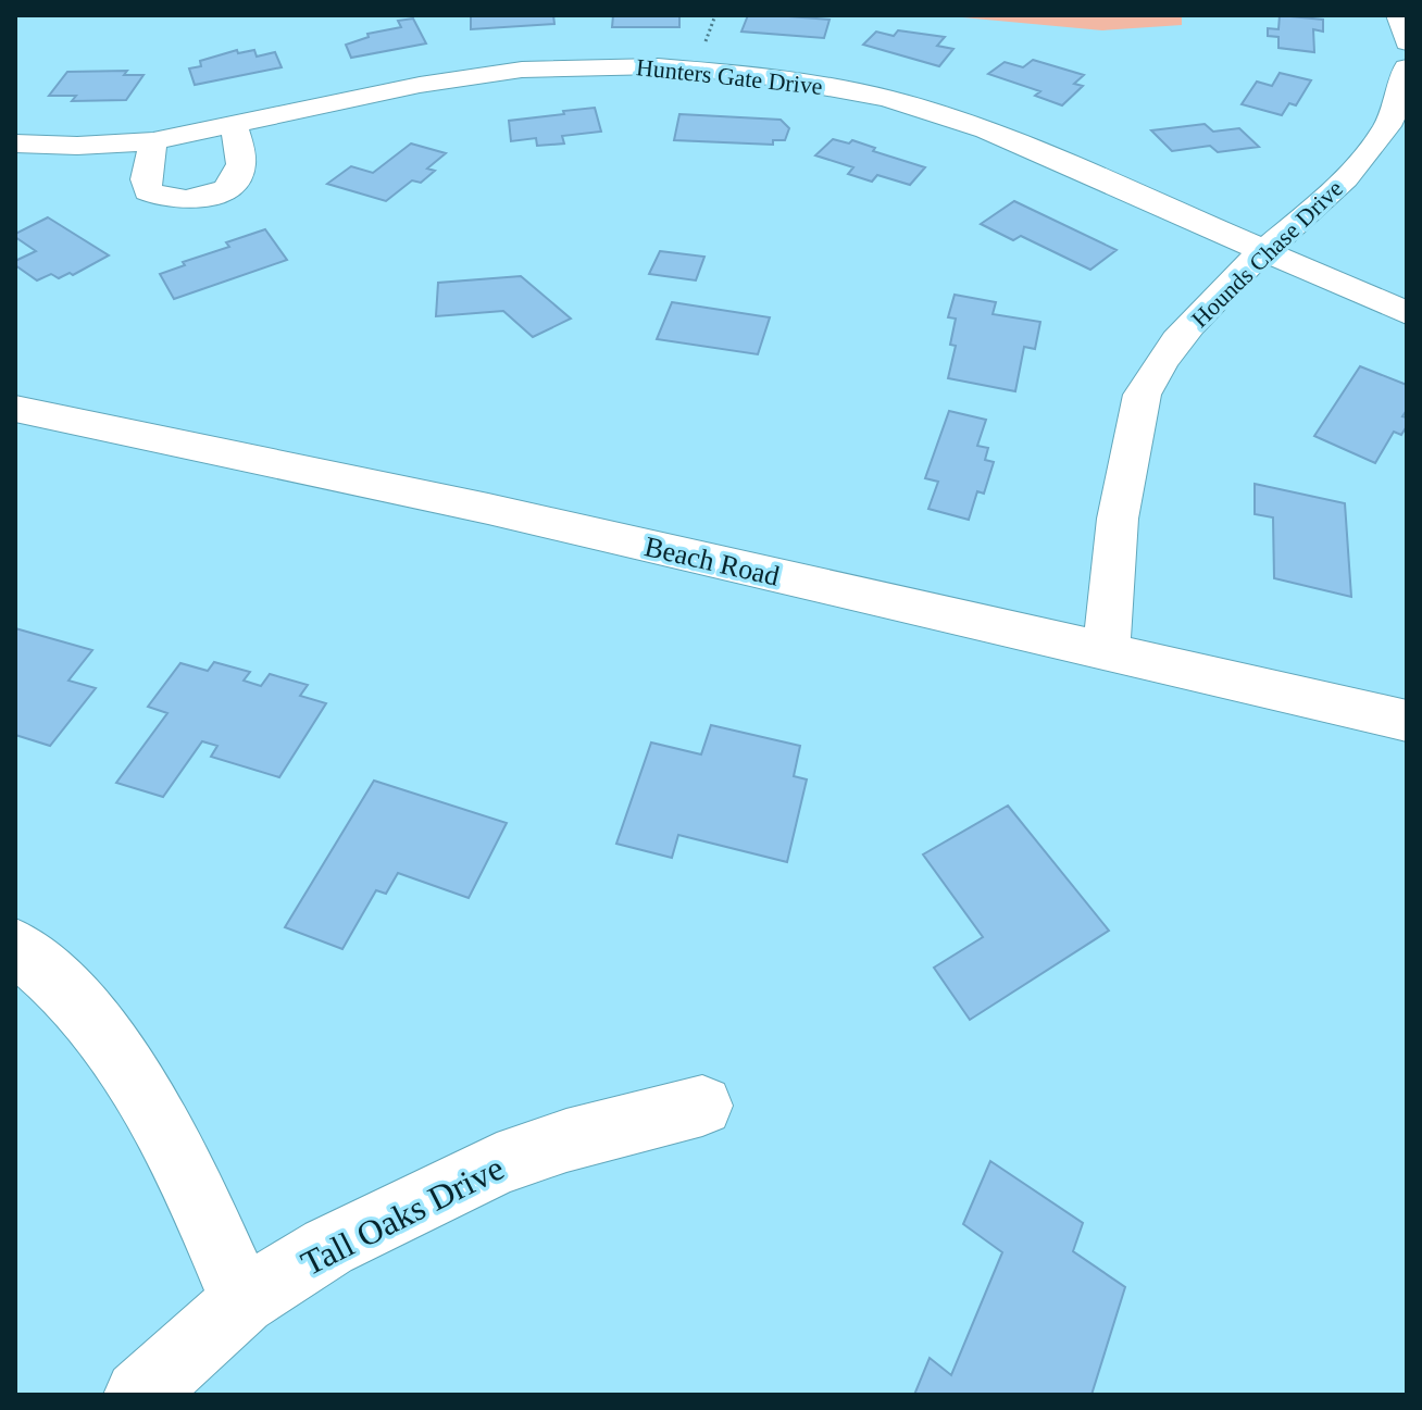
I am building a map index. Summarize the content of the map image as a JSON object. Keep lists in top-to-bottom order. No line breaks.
{"streets":{"street":["Hunters Gate Drive","Hounds Chase Drive","Beach Road","Tall Oaks Drive"]},"crossings":[["Hunters Gate Drive","Hounds Chase Drive"],["Hounds Chase Drive","Beach Road"]]}
